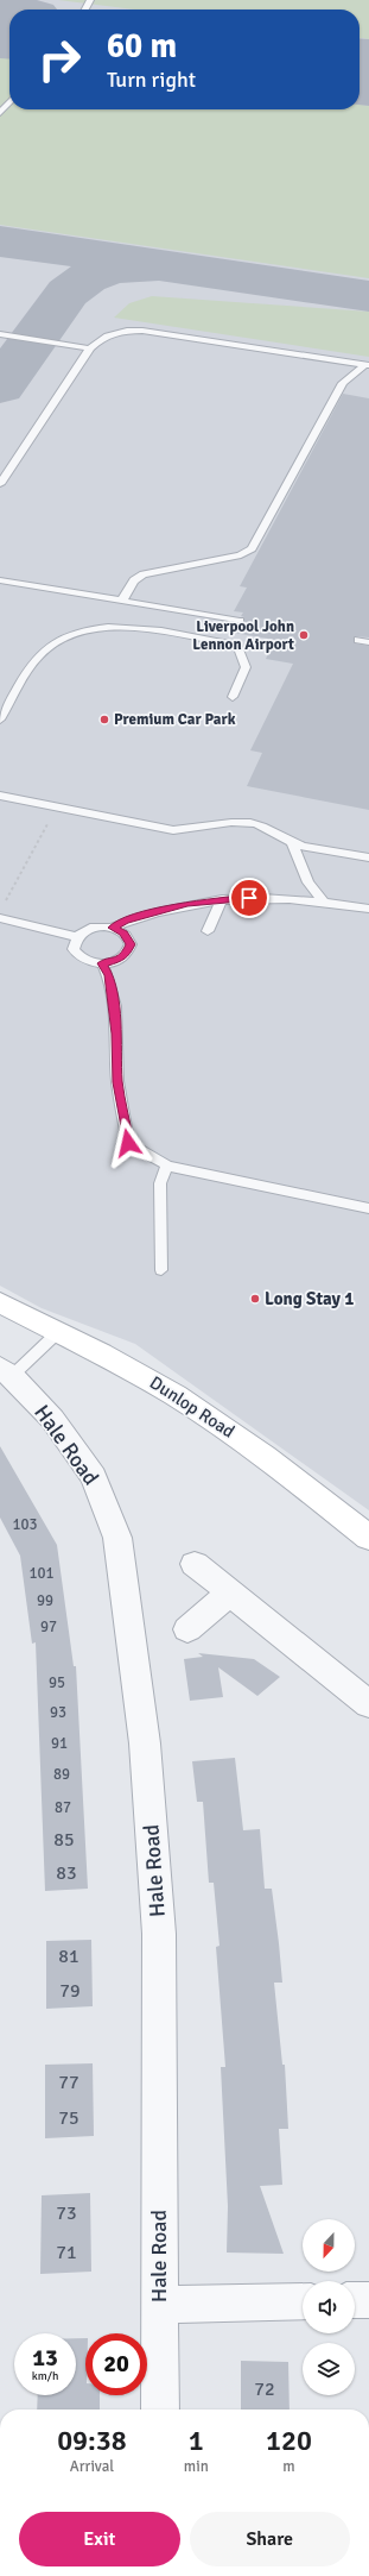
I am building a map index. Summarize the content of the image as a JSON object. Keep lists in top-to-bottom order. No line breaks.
{"streets":{"street":["Dunlop Road","Hale Road"]},"places":["Liverpool John Lennon Airport","Premium Car Park","Long Stay 1"],"house_numbers":["103","101","99","97","95","93","91","89","87","85","83","81","79","77","75","73","71","72"],"north":"bottom","page":{"turn":["60 m","Turn right"],"speed":"13 km/h","limit":"20","eta":["09:38","Arrival","1","min","120","m"],"buttons":["Exit","Share"]}}
